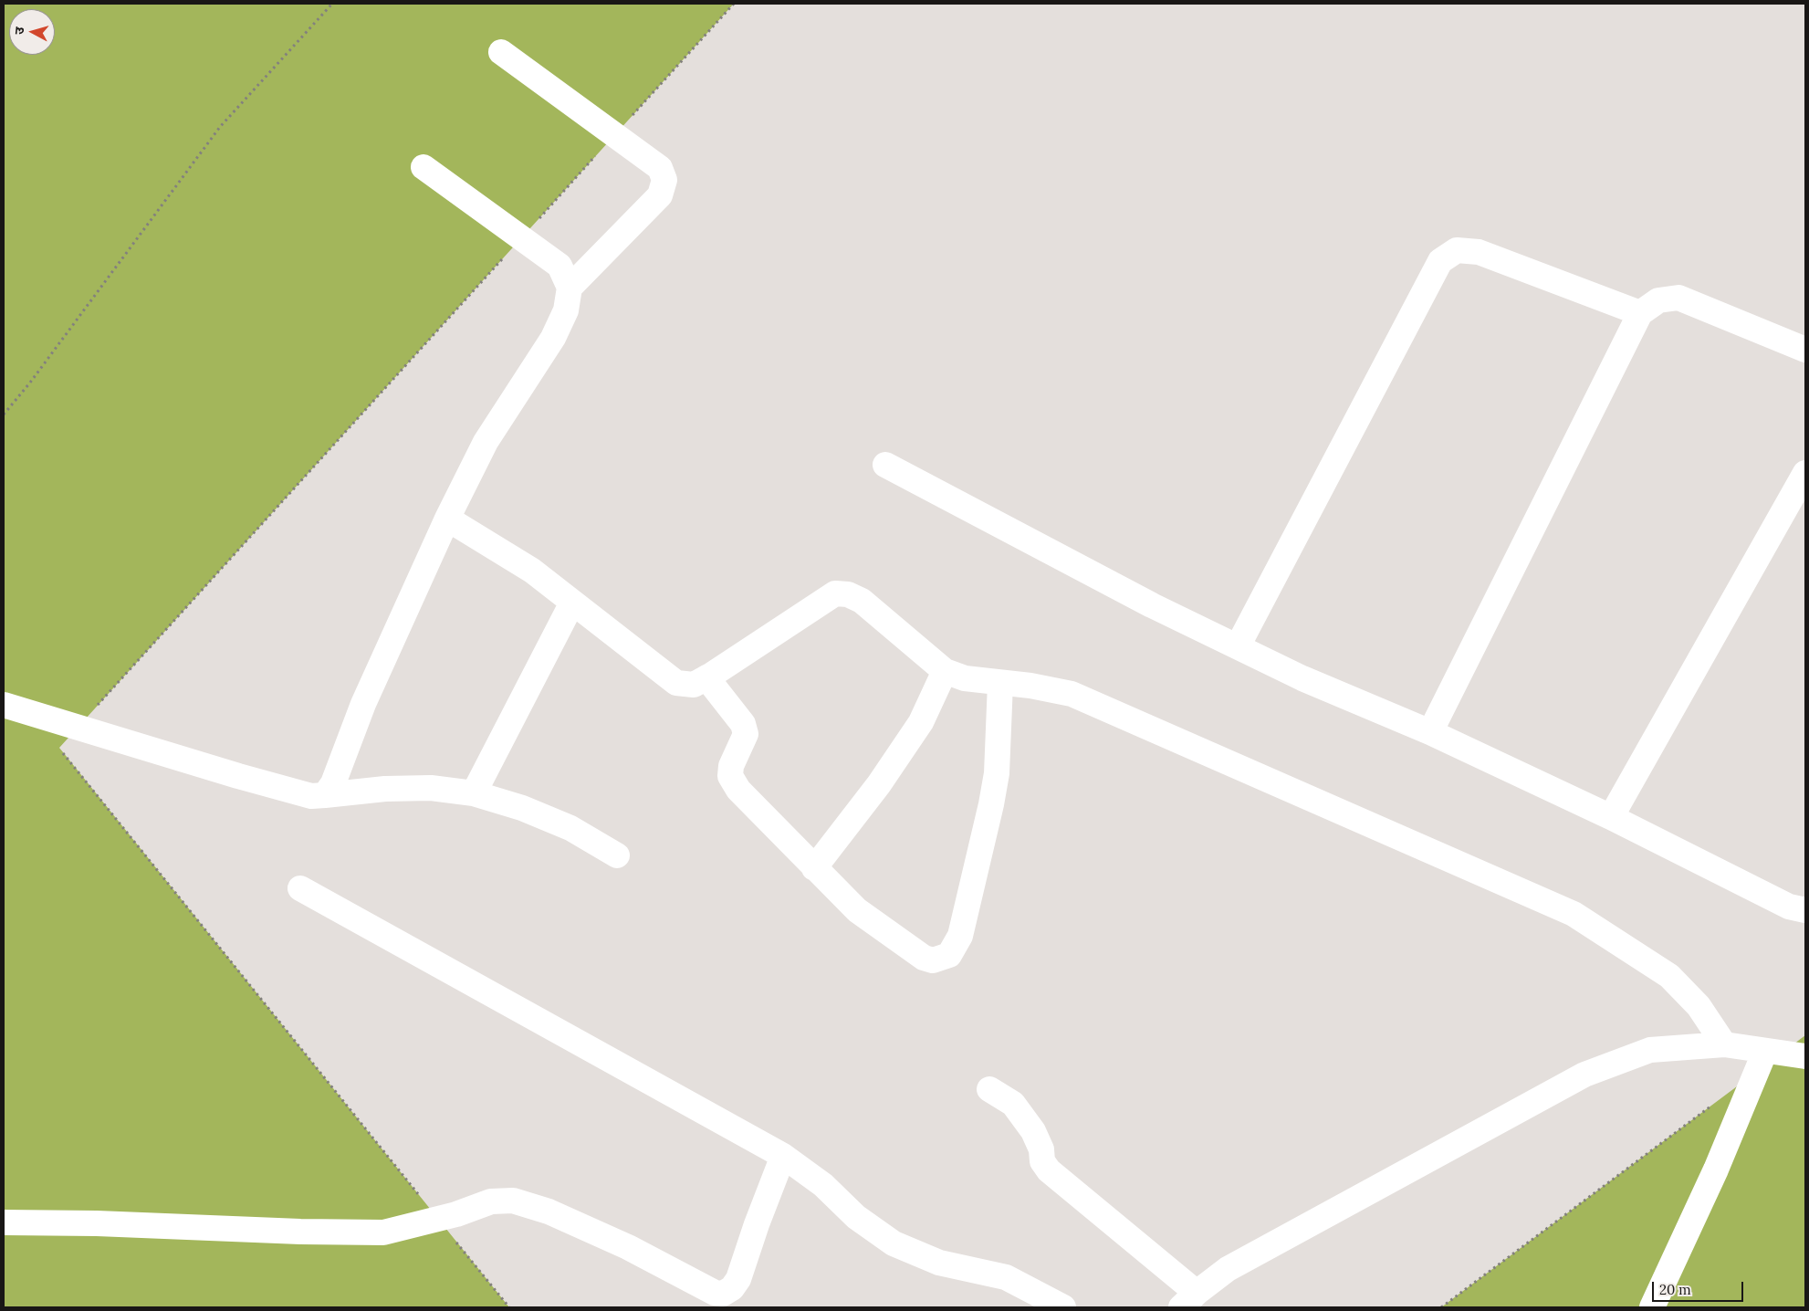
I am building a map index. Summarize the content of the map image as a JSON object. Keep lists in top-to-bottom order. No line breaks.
{"scale_bar":"20 m","north":"left"}
